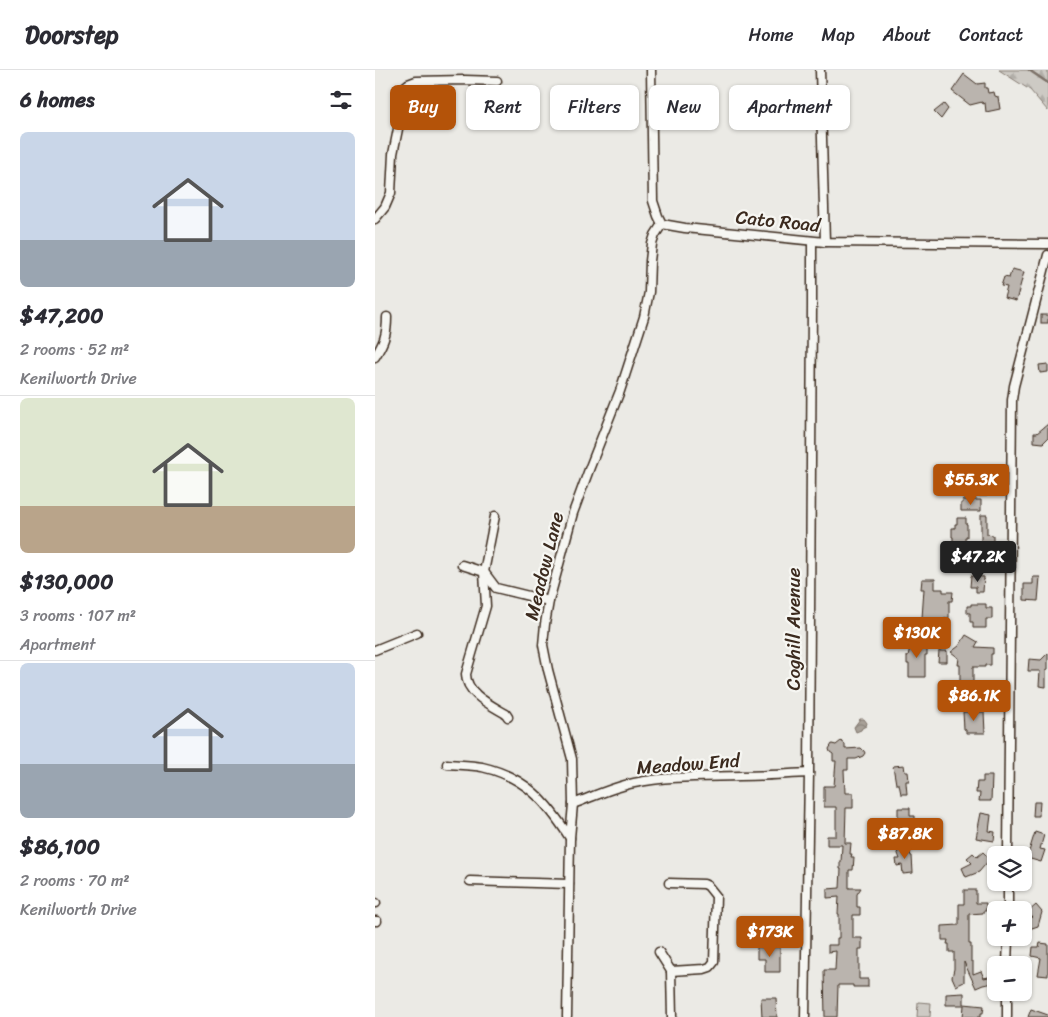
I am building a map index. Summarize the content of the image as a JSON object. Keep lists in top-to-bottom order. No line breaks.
{"streets":{"street":["Cato Road","Meadow Lane","Coghill Avenue","Meadow End"]},"crossings":[["Cato Road","Meadow Lane"],["Cato Road","Coghill Avenue"],["Meadow Lane","Meadow End"],["Coghill Avenue","Meadow End"]],"page":{"header":"Doorstep","nav":["Home","Map","About","Contact"],"heading":"6 homes","chip":["Buy","Rent","Filters","New","Apartment"],"list":[{"name":"$47,200","note":"2 rooms · 52 m² · Kenilworth Drive"},{"name":"$130,000","note":"3 rooms · 107 m² · Apartment"},{"name":"$86,100","note":"2 rooms · 70 m² · Kenilworth Drive"}],"price":["$55.3K","$47.2K","$130K","$86.1K","$87.8K","$173K"],"map_buttons":["+","−"]}}
